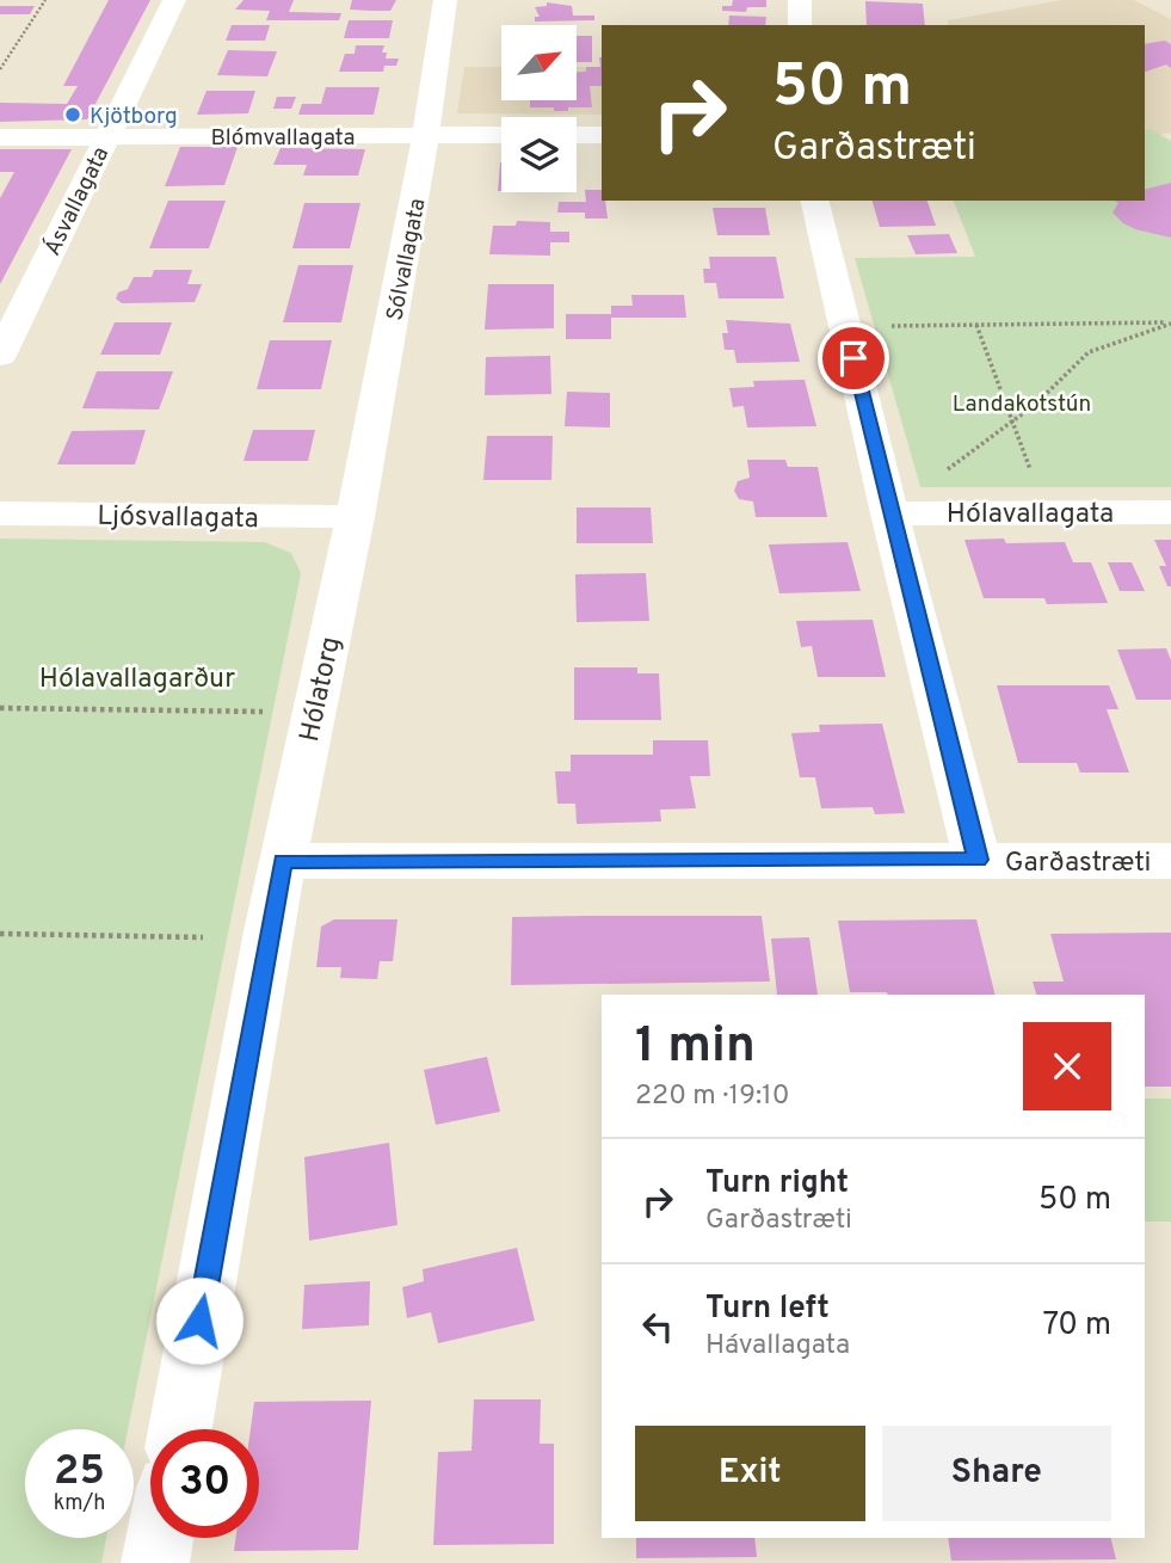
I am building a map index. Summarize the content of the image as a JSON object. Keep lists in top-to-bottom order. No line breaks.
{"streets":{"street":["Blómvallagata","Ásvallagata","Sólvallagata","Hólavallagata","Ljósvallagata","Hólatorg","Garðastræti"]},"crossings":[["Blómvallagata","Ásvallagata"],["Blómvallagata","Sólvallagata"],["Sólvallagata","Ljósvallagata"],["Sólvallagata","Hólatorg"],["Ljósvallagata","Hólatorg"],["Hólatorg","Garðastræti"]],"parks":["Landakotstún","Hólavallagarður"],"places":["Kjötborg"],"north":"top right","page":{"turn":["50 m","Garðastræti"],"heading":["1 min","220 m · 19:10"],"list":[{"name":"Turn right","note":"Garðastræti","value":"50 m"},{"name":"Turn left","note":"Hávallagata","value":"70 m"}],"buttons":["Exit","Share"],"speed":"25 km/h","limit":"30"}}
